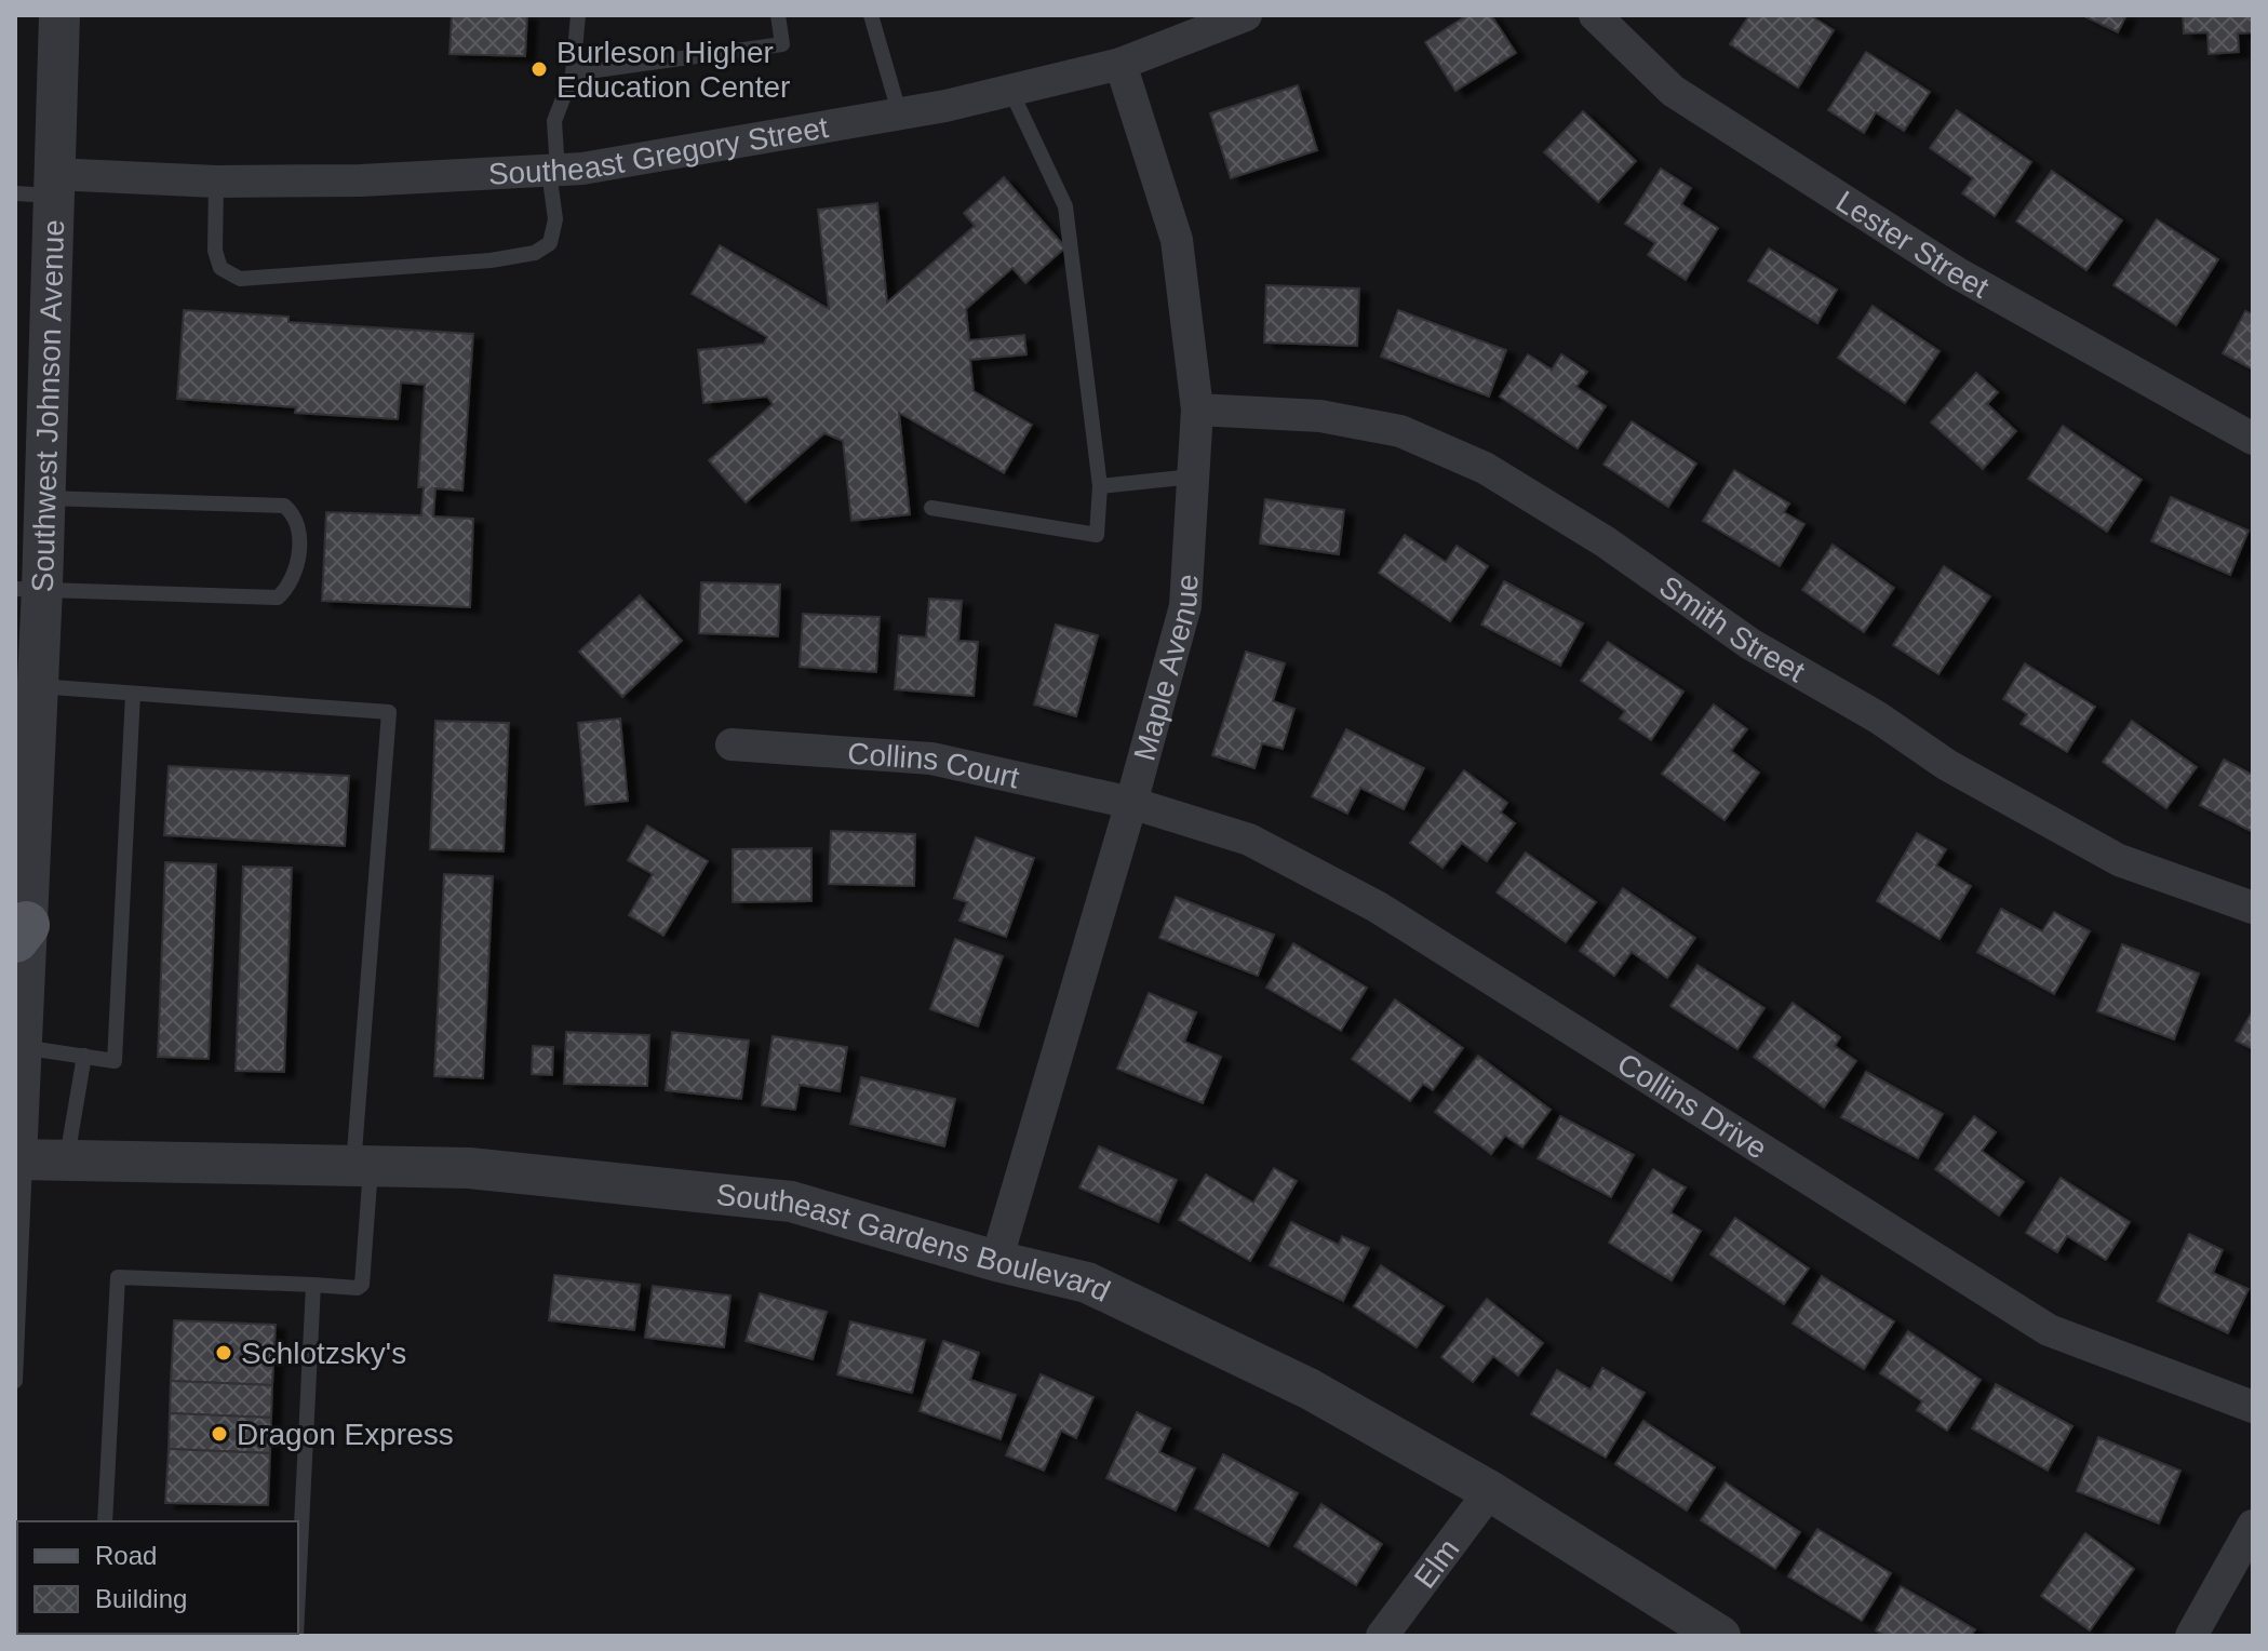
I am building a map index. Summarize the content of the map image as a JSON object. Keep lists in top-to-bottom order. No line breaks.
{"streets":{"street":["Southeast Gregory Street","Lester Street","Southwest Johnson Avenue","Smith Street","Maple Avenue","Collins Court","Collins Drive","Southeast Gardens Boulevard","Elm"]},"crossings":[["Southeast Gregory Street","Southwest Johnson Avenue"],["Southeast Gregory Street","Maple Avenue"],["Southwest Johnson Avenue","Southeast Gardens Boulevard"],["Smith Street","Maple Avenue"],["Maple Avenue","Collins Court"],["Maple Avenue","Collins Drive"],["Maple Avenue","Southeast Gardens Boulevard"],["Collins Court","Collins Drive"],["Southeast Gardens Boulevard","Elm"]],"places":["Burleson Higher Education Center","Schlotzsky's","Dragon Express"],"legend":["Road","Building"]}
